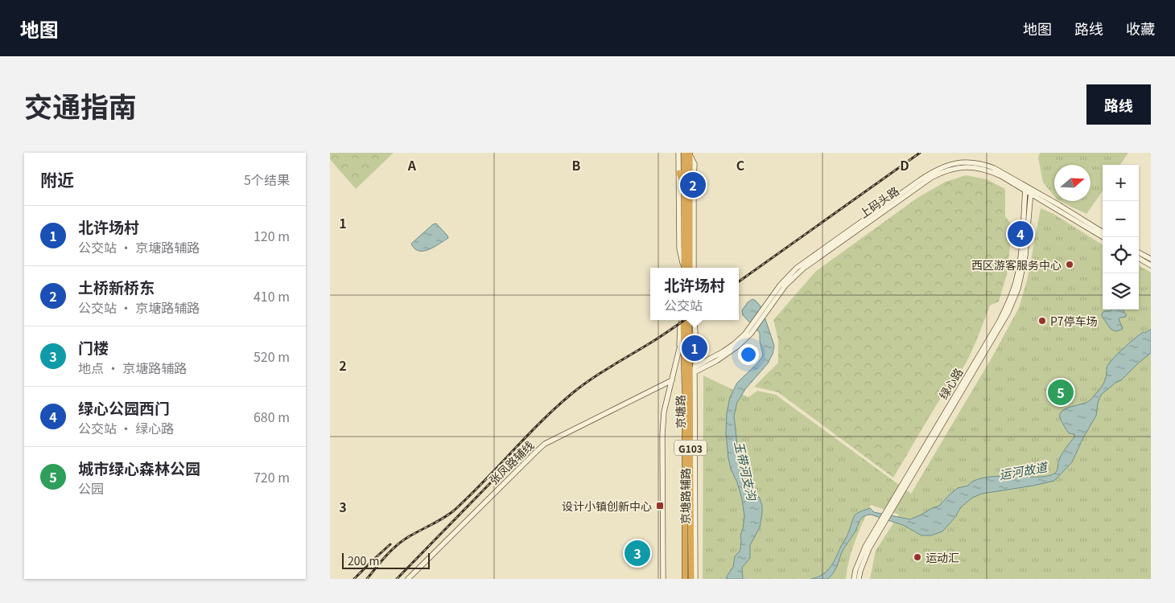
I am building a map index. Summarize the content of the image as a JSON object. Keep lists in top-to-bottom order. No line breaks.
{"streets":{"highway":["京塘路","G103"],"main road":["上码头路","绿心路","张凤路辅线","京塘路辅路"]},"crossings":[["上码头路","绿心路"],["上码头路","京塘路辅路"],["京塘路","京塘路辅路"],["张凤路辅线","京塘路辅路"]],"water":["玉带河支沟","运河故道"],"places":{"other":["西区游客服务中心","P7停车场","运动汇"],"transit":["设计小镇创新中心"]},"scale_bar":"200 m","north":"right","page":{"header":"地图","nav":["地图","路线","收藏"],"title":"交通指南","buttons":"路线","heading":["附近","5个结果"],"map_buttons":["+","−"],"pins":["2","4","1","5","3"],"list":[{"mark":"1","name":"北许场村","note":"公交站 · 京塘路辅路","value":"120 m"},{"mark":"2","name":"土桥新桥东","note":"公交站 · 京塘路辅路","value":"410 m"},{"mark":"3","name":"门楼","note":"地点 · 京塘路辅路","value":"520 m"},{"mark":"4","name":"绿心公园西门","note":"公交站 · 绿心路","value":"680 m"},{"mark":"5","name":"城市绿心森林公园","note":"公园","value":"720 m"}],"popup":["北许场村","公交站"],"scale":"200 m"},"grid":{"columns":["A","B","C","D"],"rows":["1","2","3"]}}
